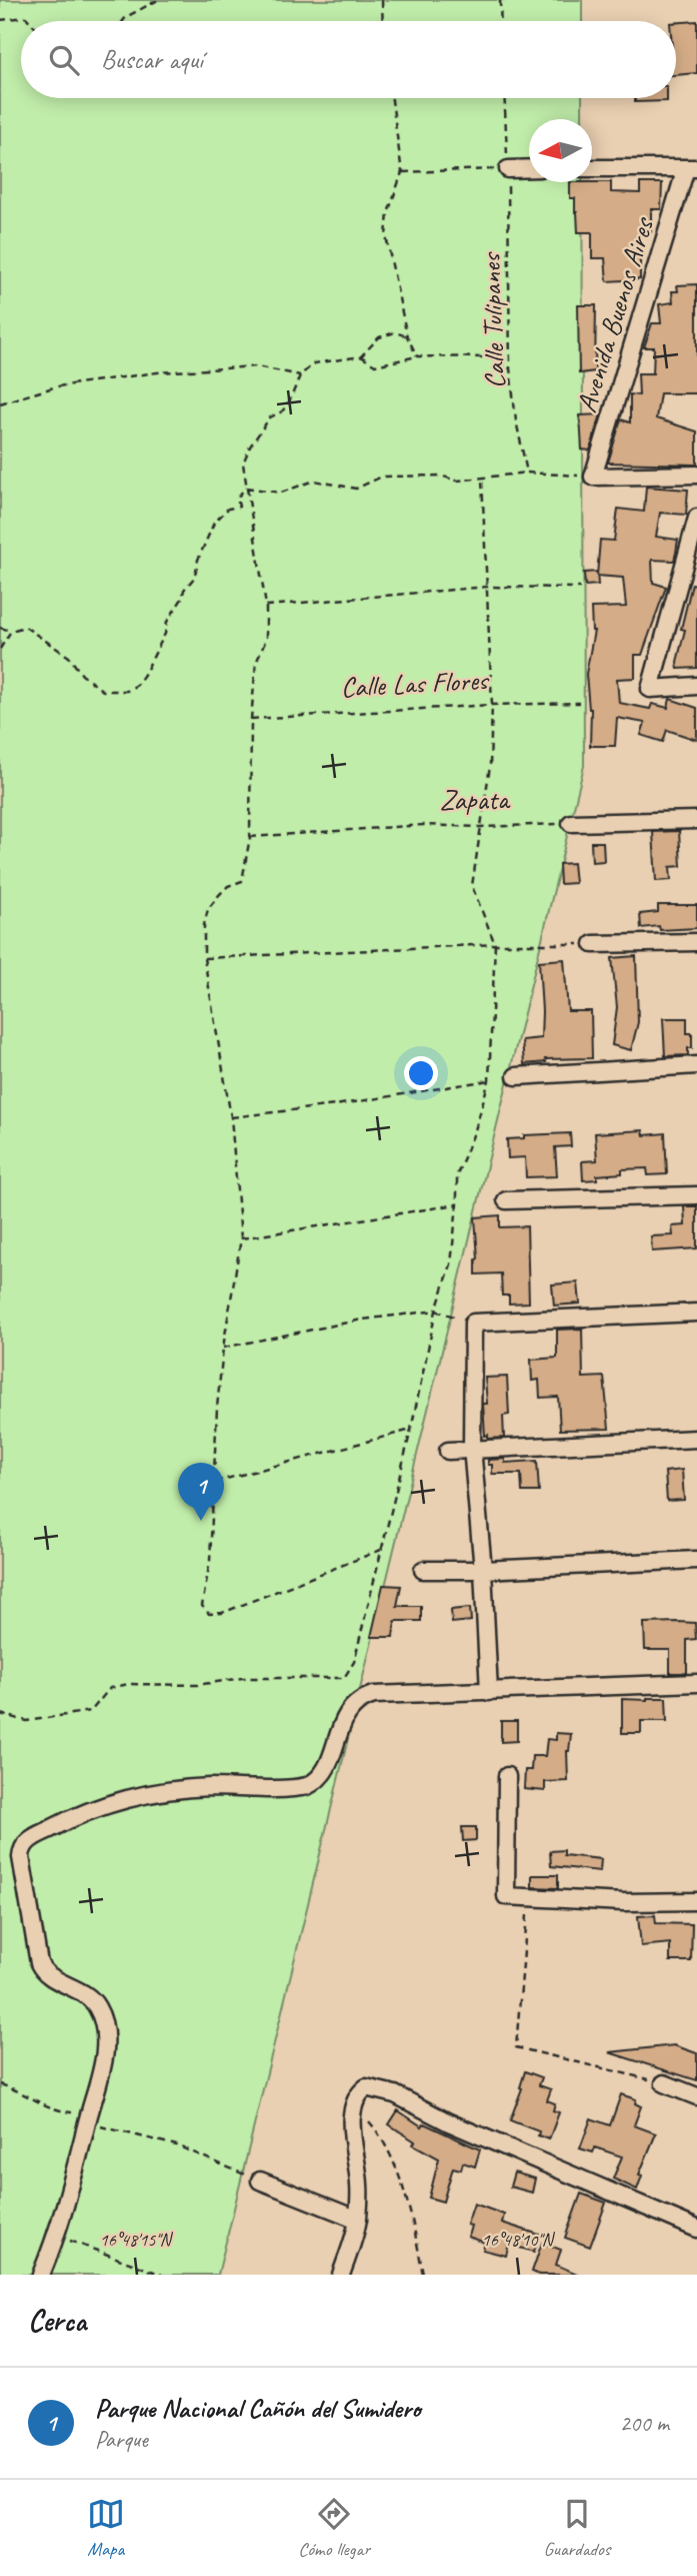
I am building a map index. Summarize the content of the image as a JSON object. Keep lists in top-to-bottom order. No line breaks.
{"streets":{"street":["Avenida Buenos Aires"],"path":["Calle Tulipanes","Calle Las Flores","Zapata"]},"north":"left","page":{"search":"Buscar aquí","pins":"1","heading":"Cerca","list":[{"mark":"1","name":"Parque Nacional Cañón del Sumidero","note":"Parque","value":"200 m"}],"nav":["Mapa","Cómo llegar","Guardados"]},"coordinates":["16°48'15\"N","16°48'10\"N"]}
